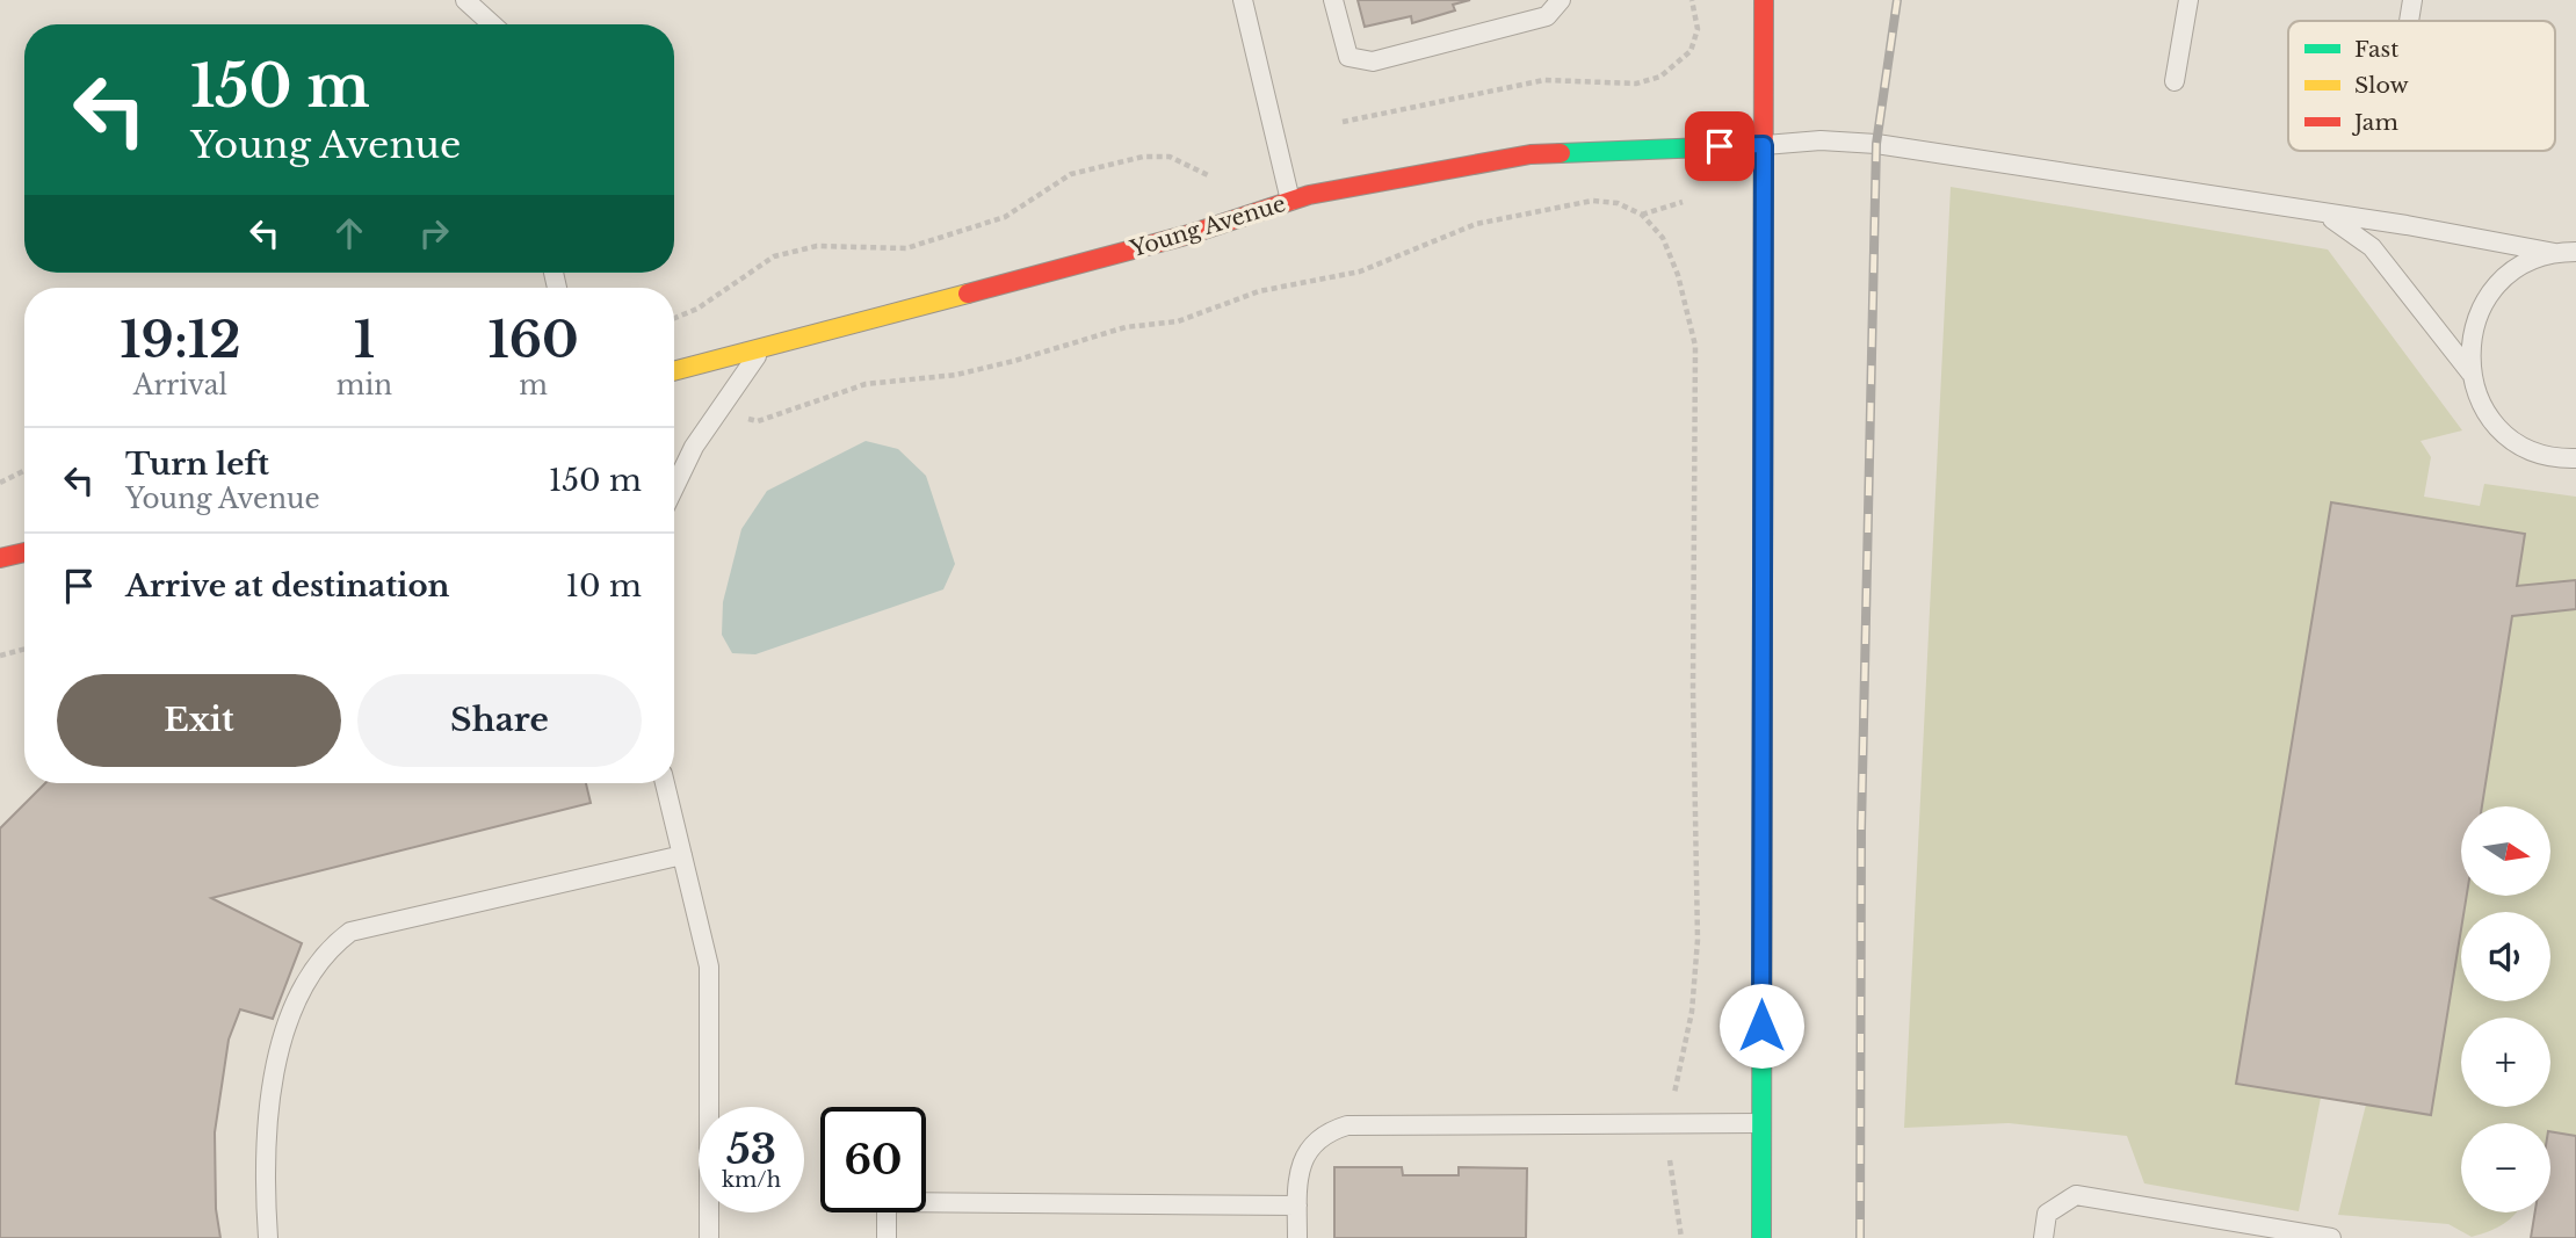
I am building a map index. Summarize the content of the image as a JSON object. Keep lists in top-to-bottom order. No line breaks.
{"streets":{"main road":["Young Avenue"]},"legend":["Fast","Slow","Jam"],"north":"right","page":{"turn":["150 m","Young Avenue"],"eta":["19:12","Arrival","1","min","160","m"],"list":[{"name":"Turn left","note":"Young Avenue","value":"150 m"},{"name":"Arrive at destination","value":"10 m"}],"buttons":["Exit","Share"],"map_buttons":["+","−"],"speed":"53 km/h","limit":"60"}}
